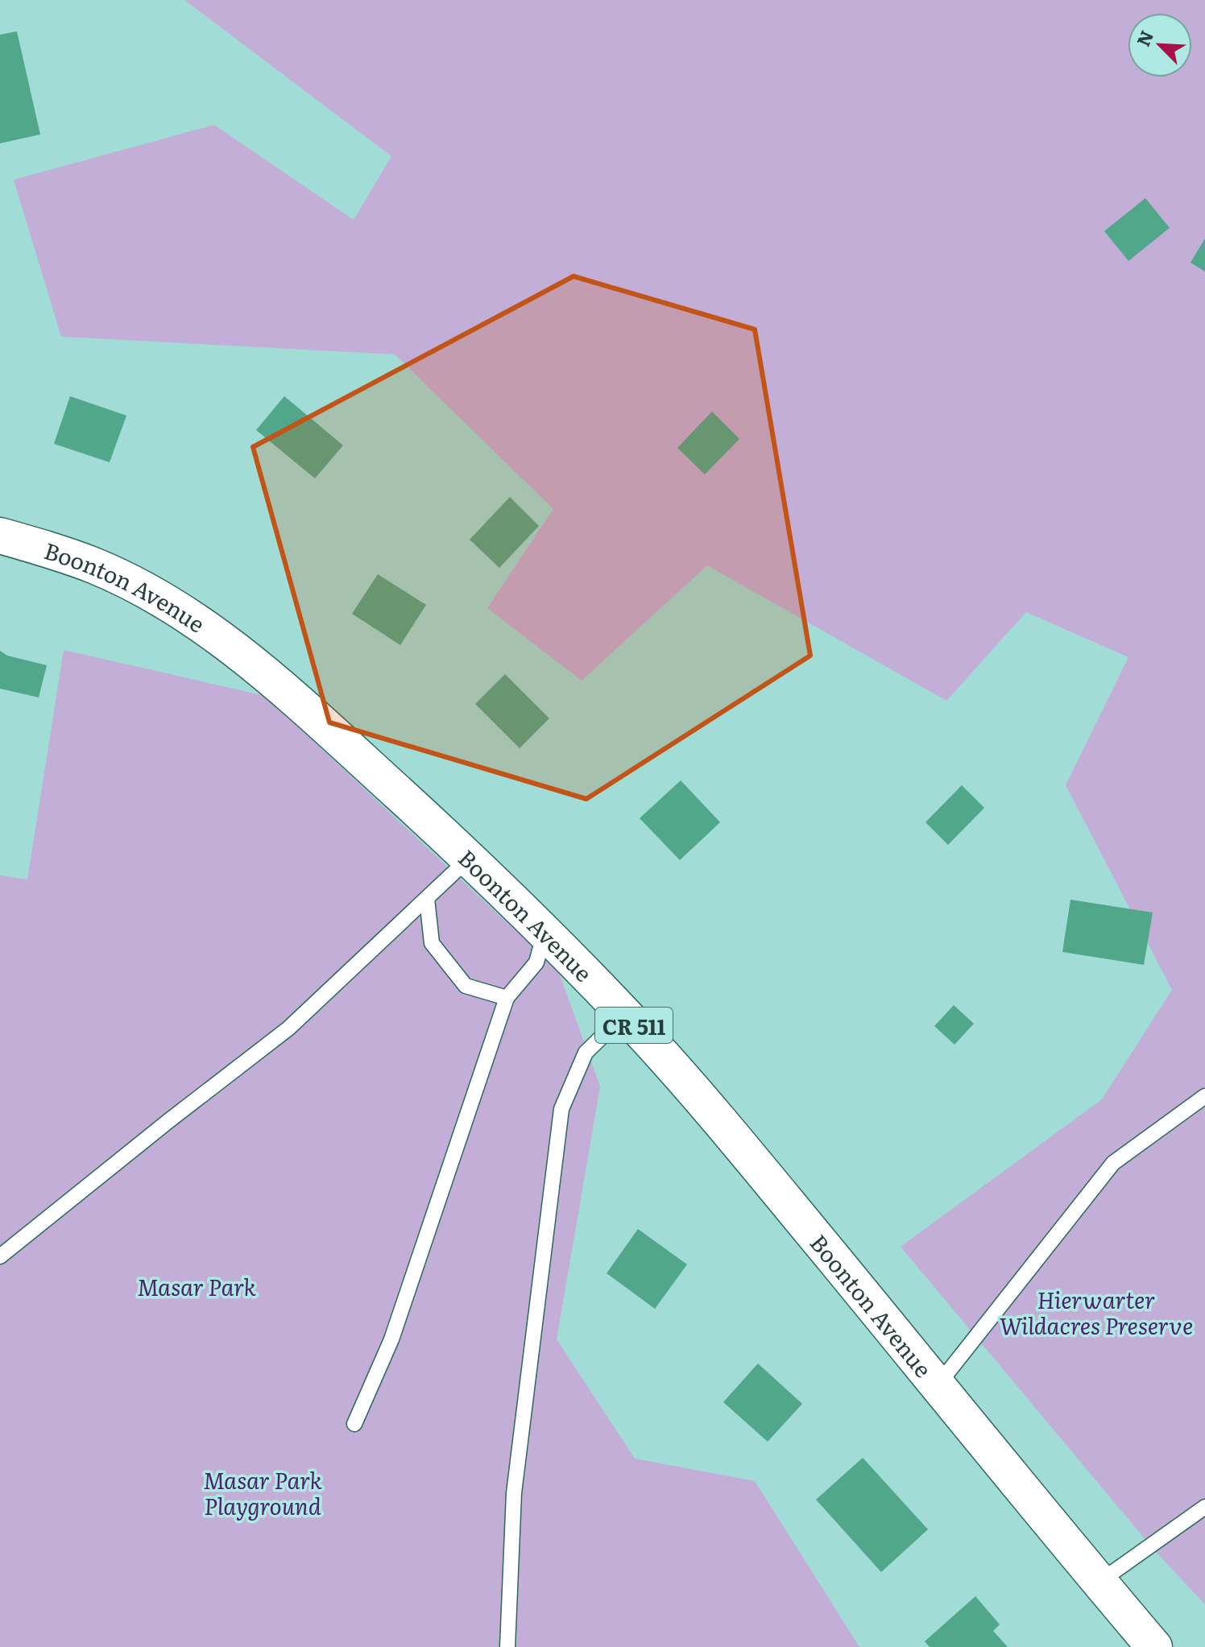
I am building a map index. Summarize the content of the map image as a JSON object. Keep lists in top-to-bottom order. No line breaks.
{"streets":{"main road":["Boonton Avenue","CR 511"]},"parks":["Masar Park","Hierwarter Wildacres Preserve","Masar Park Playground"],"north":"top left"}
